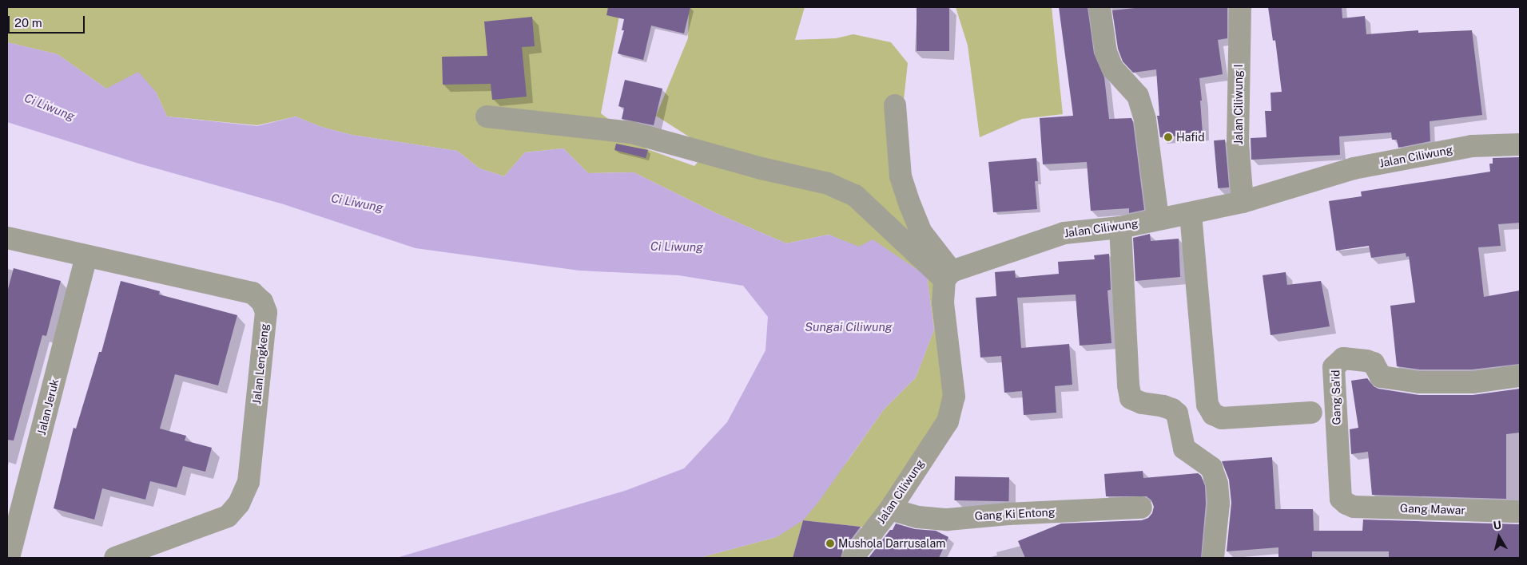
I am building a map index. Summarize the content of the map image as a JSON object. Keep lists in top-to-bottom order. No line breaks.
{"streets":{"street":["Jalan Ciliwung I","Jalan Ciliwung","Jalan Lengkeng","Gang Sa'id","Jalan Jeruk","Gang Mawar","Gang Ki Entong"]},"crossings":[["Jalan Ciliwung I","Jalan Ciliwung"],["Jalan Ciliwung","Gang Ki Entong"],["Jalan Lengkeng","Jalan Jeruk"],["Gang Sa'id","Gang Mawar"]],"water":["Ci Liwung","Sungai Ciliwung"],"places":["Hafid","Mushola Darrusalam"],"scale_bar":"20 m","north":"top"}
